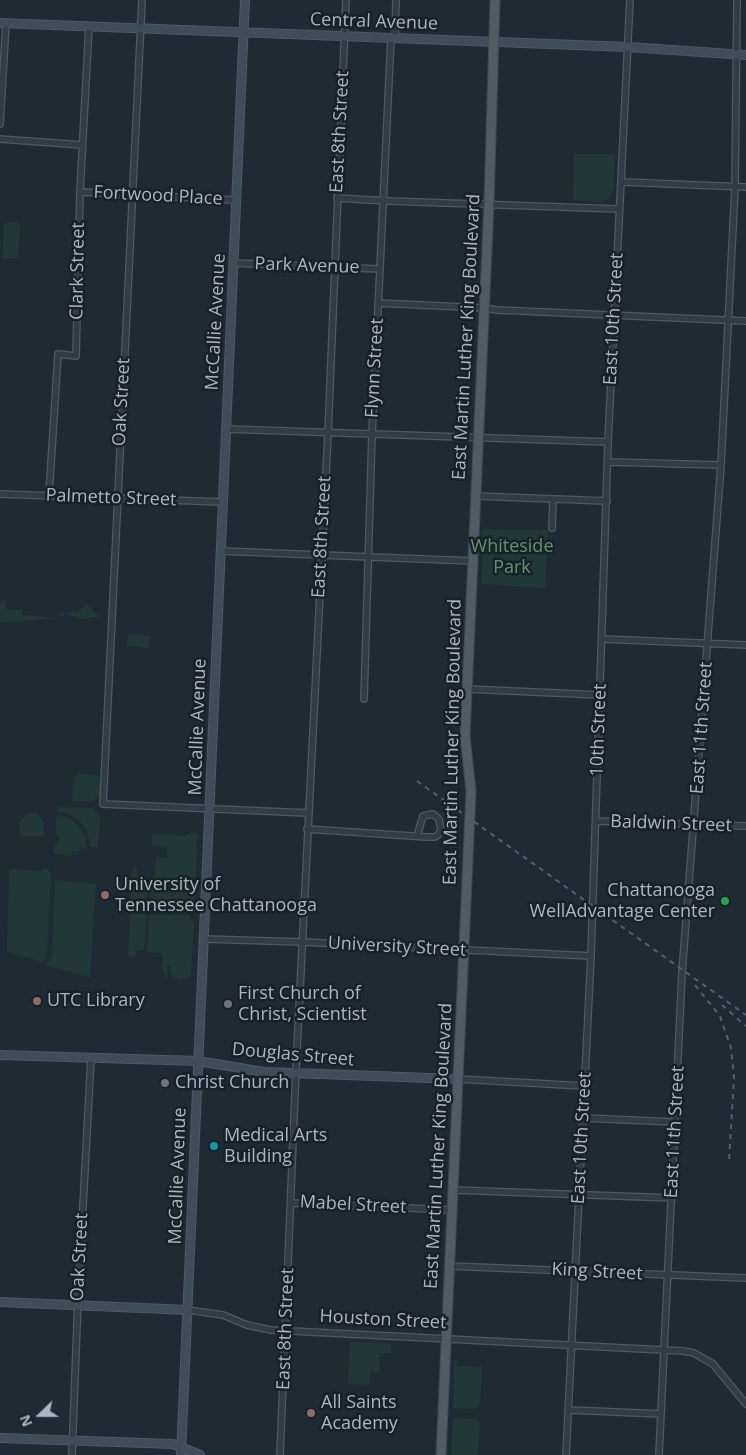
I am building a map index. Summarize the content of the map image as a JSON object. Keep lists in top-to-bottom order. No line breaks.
{"streets":{"main road":["Central Avenue","McCallie Avenue","East Martin Luther King Boulevard","Douglas Street","Houston Street"],"street":["East 8th Street","Fortwood Place","Park Avenue","Clark Street","East 10th Street","Flynn Street","Oak Street","Palmetto Street","East 11th Street","10th Street","Baldwin Street","University Street","Mabel Street","King Street"]},"crossings":[["Central Avenue","East 8th Street"],["Central Avenue","Clark Street"],["Central Avenue","East 10th Street"],["Central Avenue","McCallie Avenue"],["Central Avenue","East Martin Luther King Boulevard"],["Central Avenue","Flynn Street"],["Central Avenue","Oak Street"],["Central Avenue","East 11th Street"],["East 8th Street","Park Avenue"],["East 8th Street","University Street"],["East 8th Street","Douglas Street"],["East 8th Street","Mabel Street"],["East 8th Street","Houston Street"],["Fortwood Place","Clark Street"],["Fortwood Place","McCallie Avenue"],["Fortwood Place","Oak Street"],["Park Avenue","McCallie Avenue"],["Park Avenue","Flynn Street"],["Clark Street","Palmetto Street"],["East 10th Street","10th Street"],["East 10th Street","Baldwin Street"],["East 10th Street","University Street"],["East 10th Street","Douglas Street"],["East 10th Street","King Street"],["East 10th Street","Houston Street"],["McCallie Avenue","Oak Street"],["McCallie Avenue","Palmetto Street"],["McCallie Avenue","University Street"],["McCallie Avenue","Douglas Street"],["McCallie Avenue","Houston Street"],["East Martin Luther King Boulevard","University Street"],["East Martin Luther King Boulevard","Douglas Street"],["East Martin Luther King Boulevard","Mabel Street"],["East Martin Luther King Boulevard","King Street"],["East Martin Luther King Boulevard","Houston Street"],["Oak Street","Palmetto Street"],["Oak Street","Douglas Street"],["Oak Street","Houston Street"],["East 11th Street","Baldwin Street"],["East 11th Street","King Street"],["East 11th Street","Houston Street"],["10th Street","Baldwin Street"],["Douglas Street","Mabel Street"]],"parks":["Whiteside Park"],"places":["University of Tennessee Chattanooga","Chattanooga WellAdvantage Center","UTC Library","First Church of Christ, Scientist","Christ Church","Medical Arts Building","All Saints Academy"],"north":"left"}
